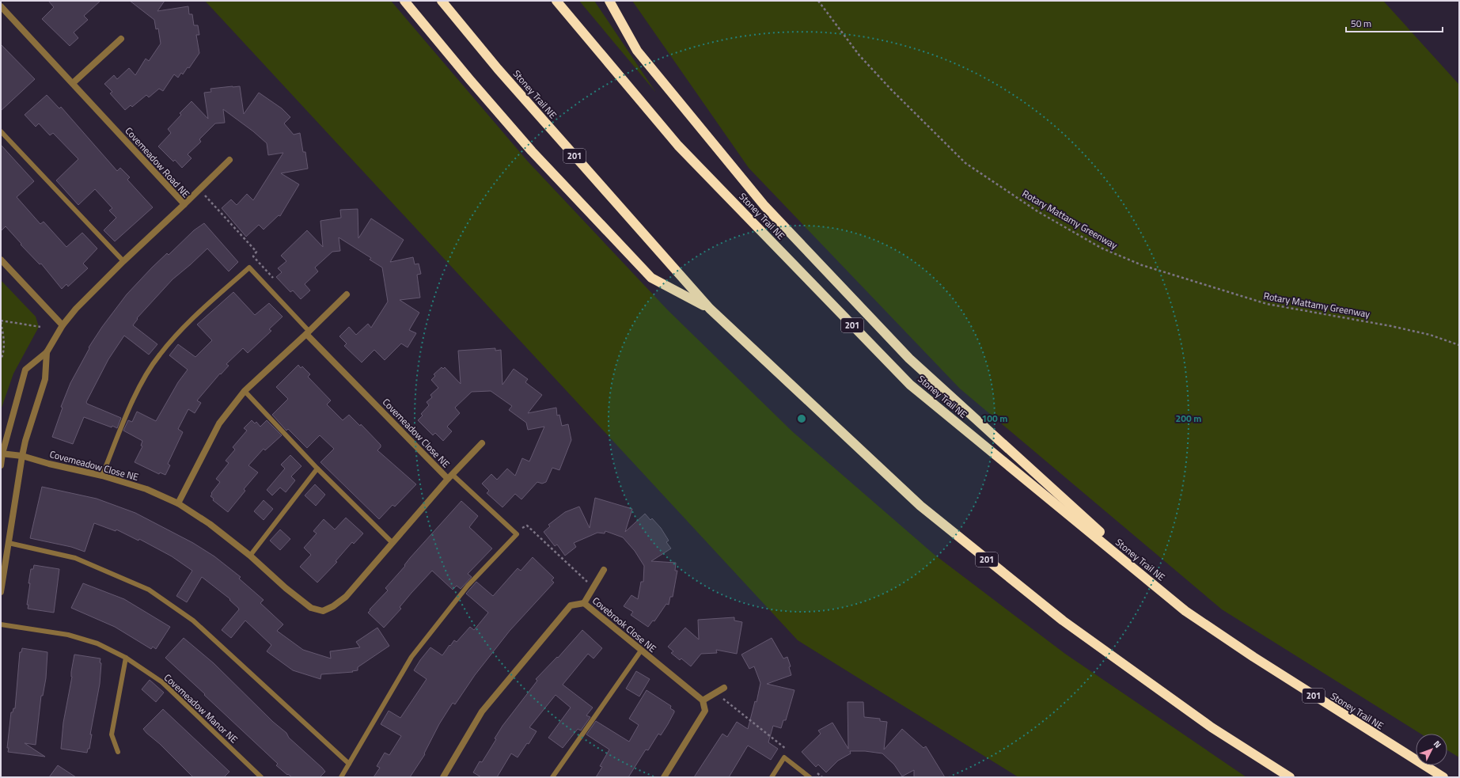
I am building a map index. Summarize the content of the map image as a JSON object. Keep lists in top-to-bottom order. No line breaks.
{"streets":{"highway":["Stoney Trail NE","201"],"street":["Covemeadow Road NE","Covemeadow Close NE","Covebrook Close NE"],"lane":["Covemeadow Manor NE"],"path":["Rotary Mattamy Greenway"]},"crossings":[["Covemeadow Road NE","Covemeadow Close NE"]],"scale_bar":"50 m","north":"top right","rings":["100 m","200 m"]}
